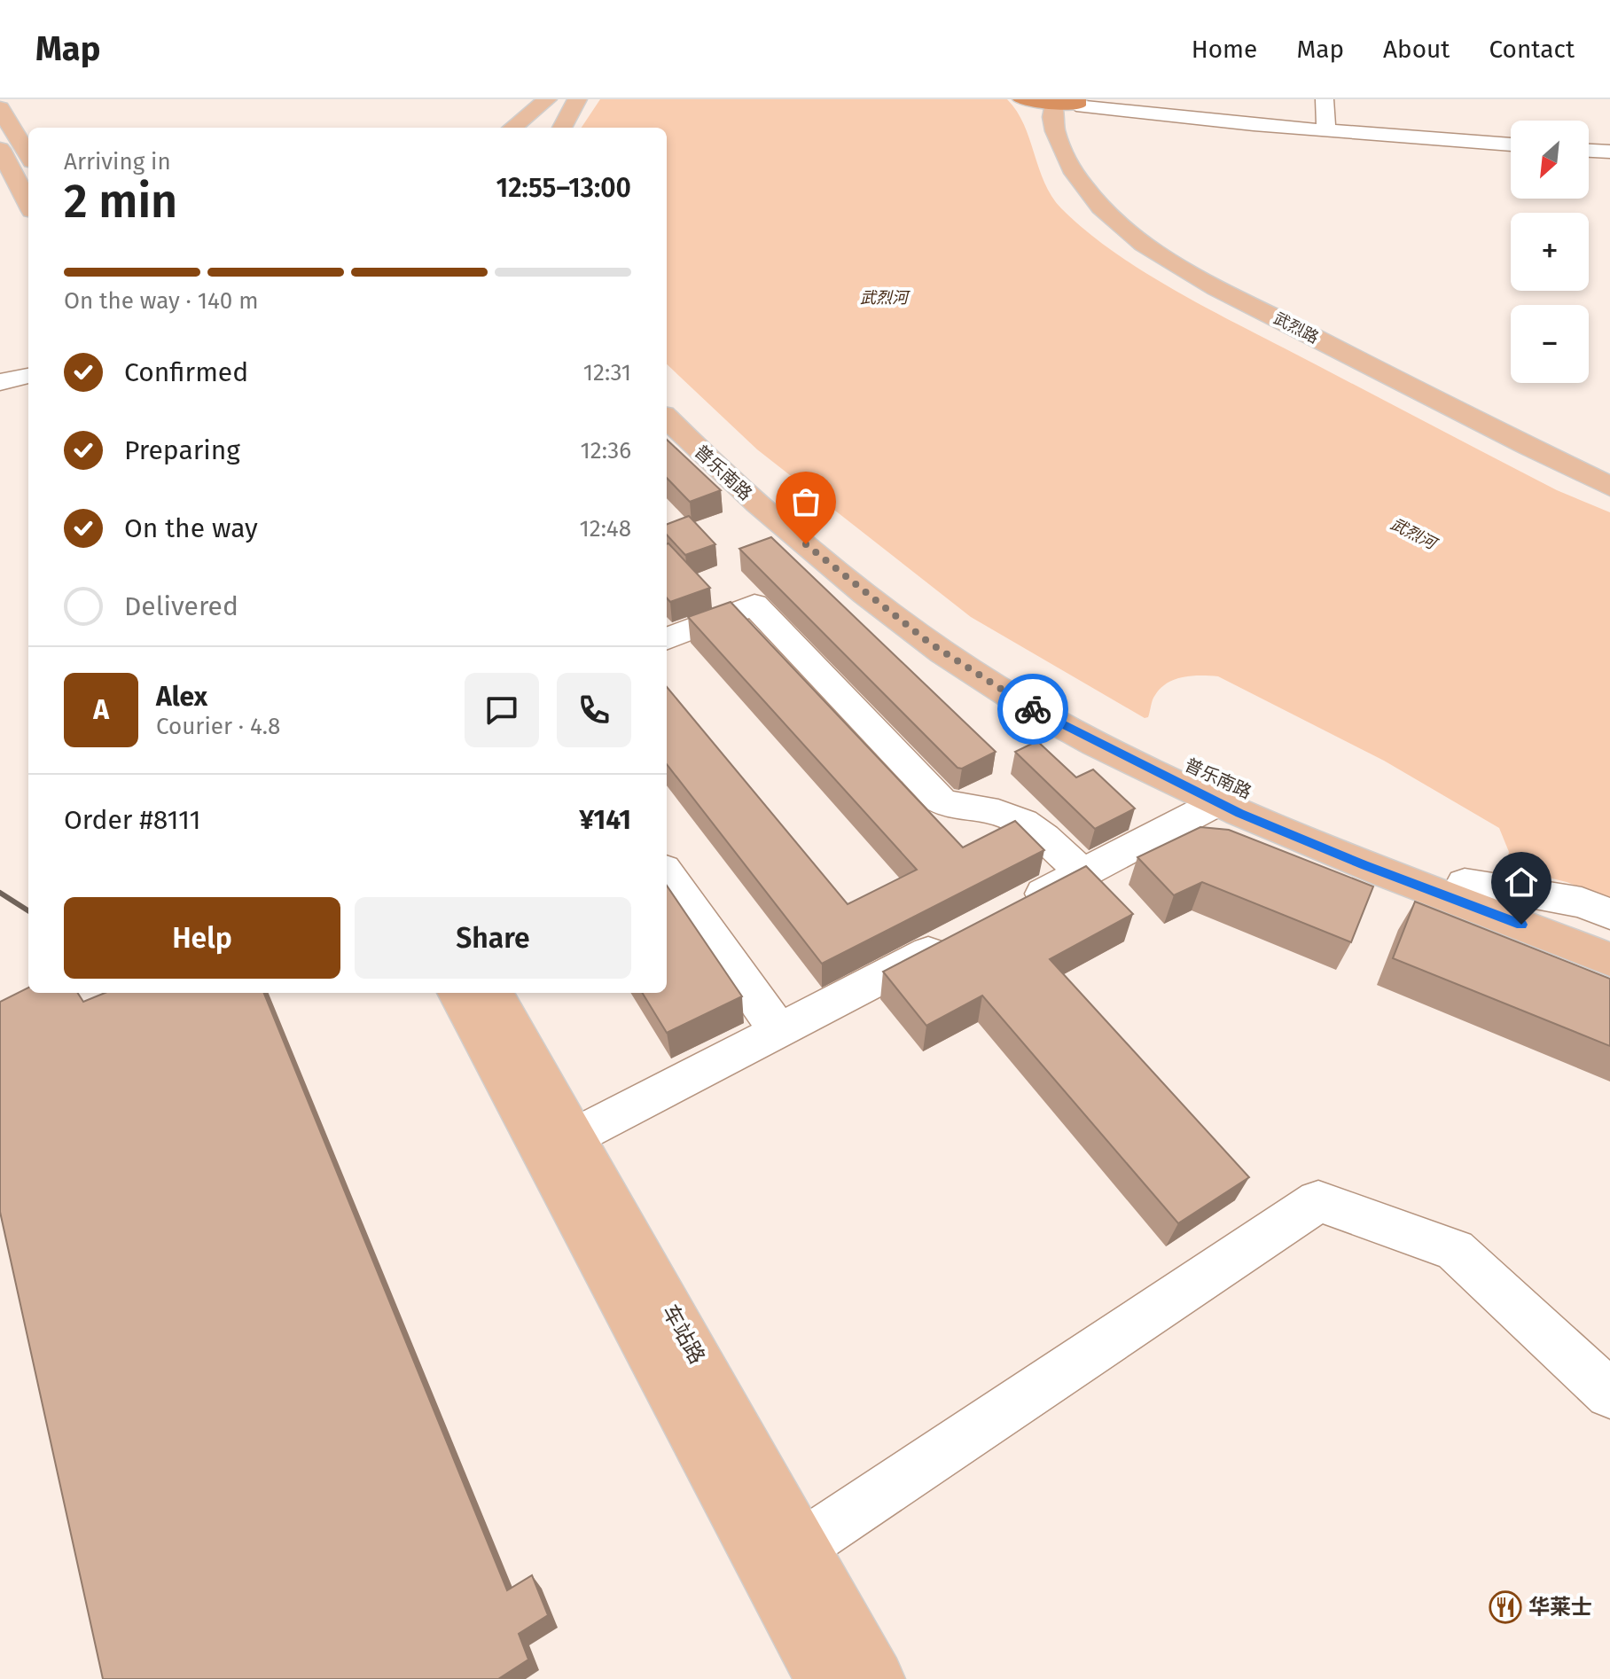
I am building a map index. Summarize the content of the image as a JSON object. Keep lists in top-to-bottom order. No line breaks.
{"streets":{"main road":["武烈路","普乐南路","车站路"]},"water":["武烈河"],"places":{"restaurant":["华莱士"]},"north":"bottom left","page":{"header":"Map","nav":["Home","Map","About","Contact"],"map_buttons":["+","−"],"heading":["2 min","Arriving in","12:55–13:00"],"panel":["Alex","Courier · 4.8","Order #8111","¥141"],"bar":"On the way · 140 m","list":[["Confirmed","12:31"],["Preparing","12:36"],["On the way","12:48"],"Delivered"],"round":"A","buttons":["Help","Share"]}}
